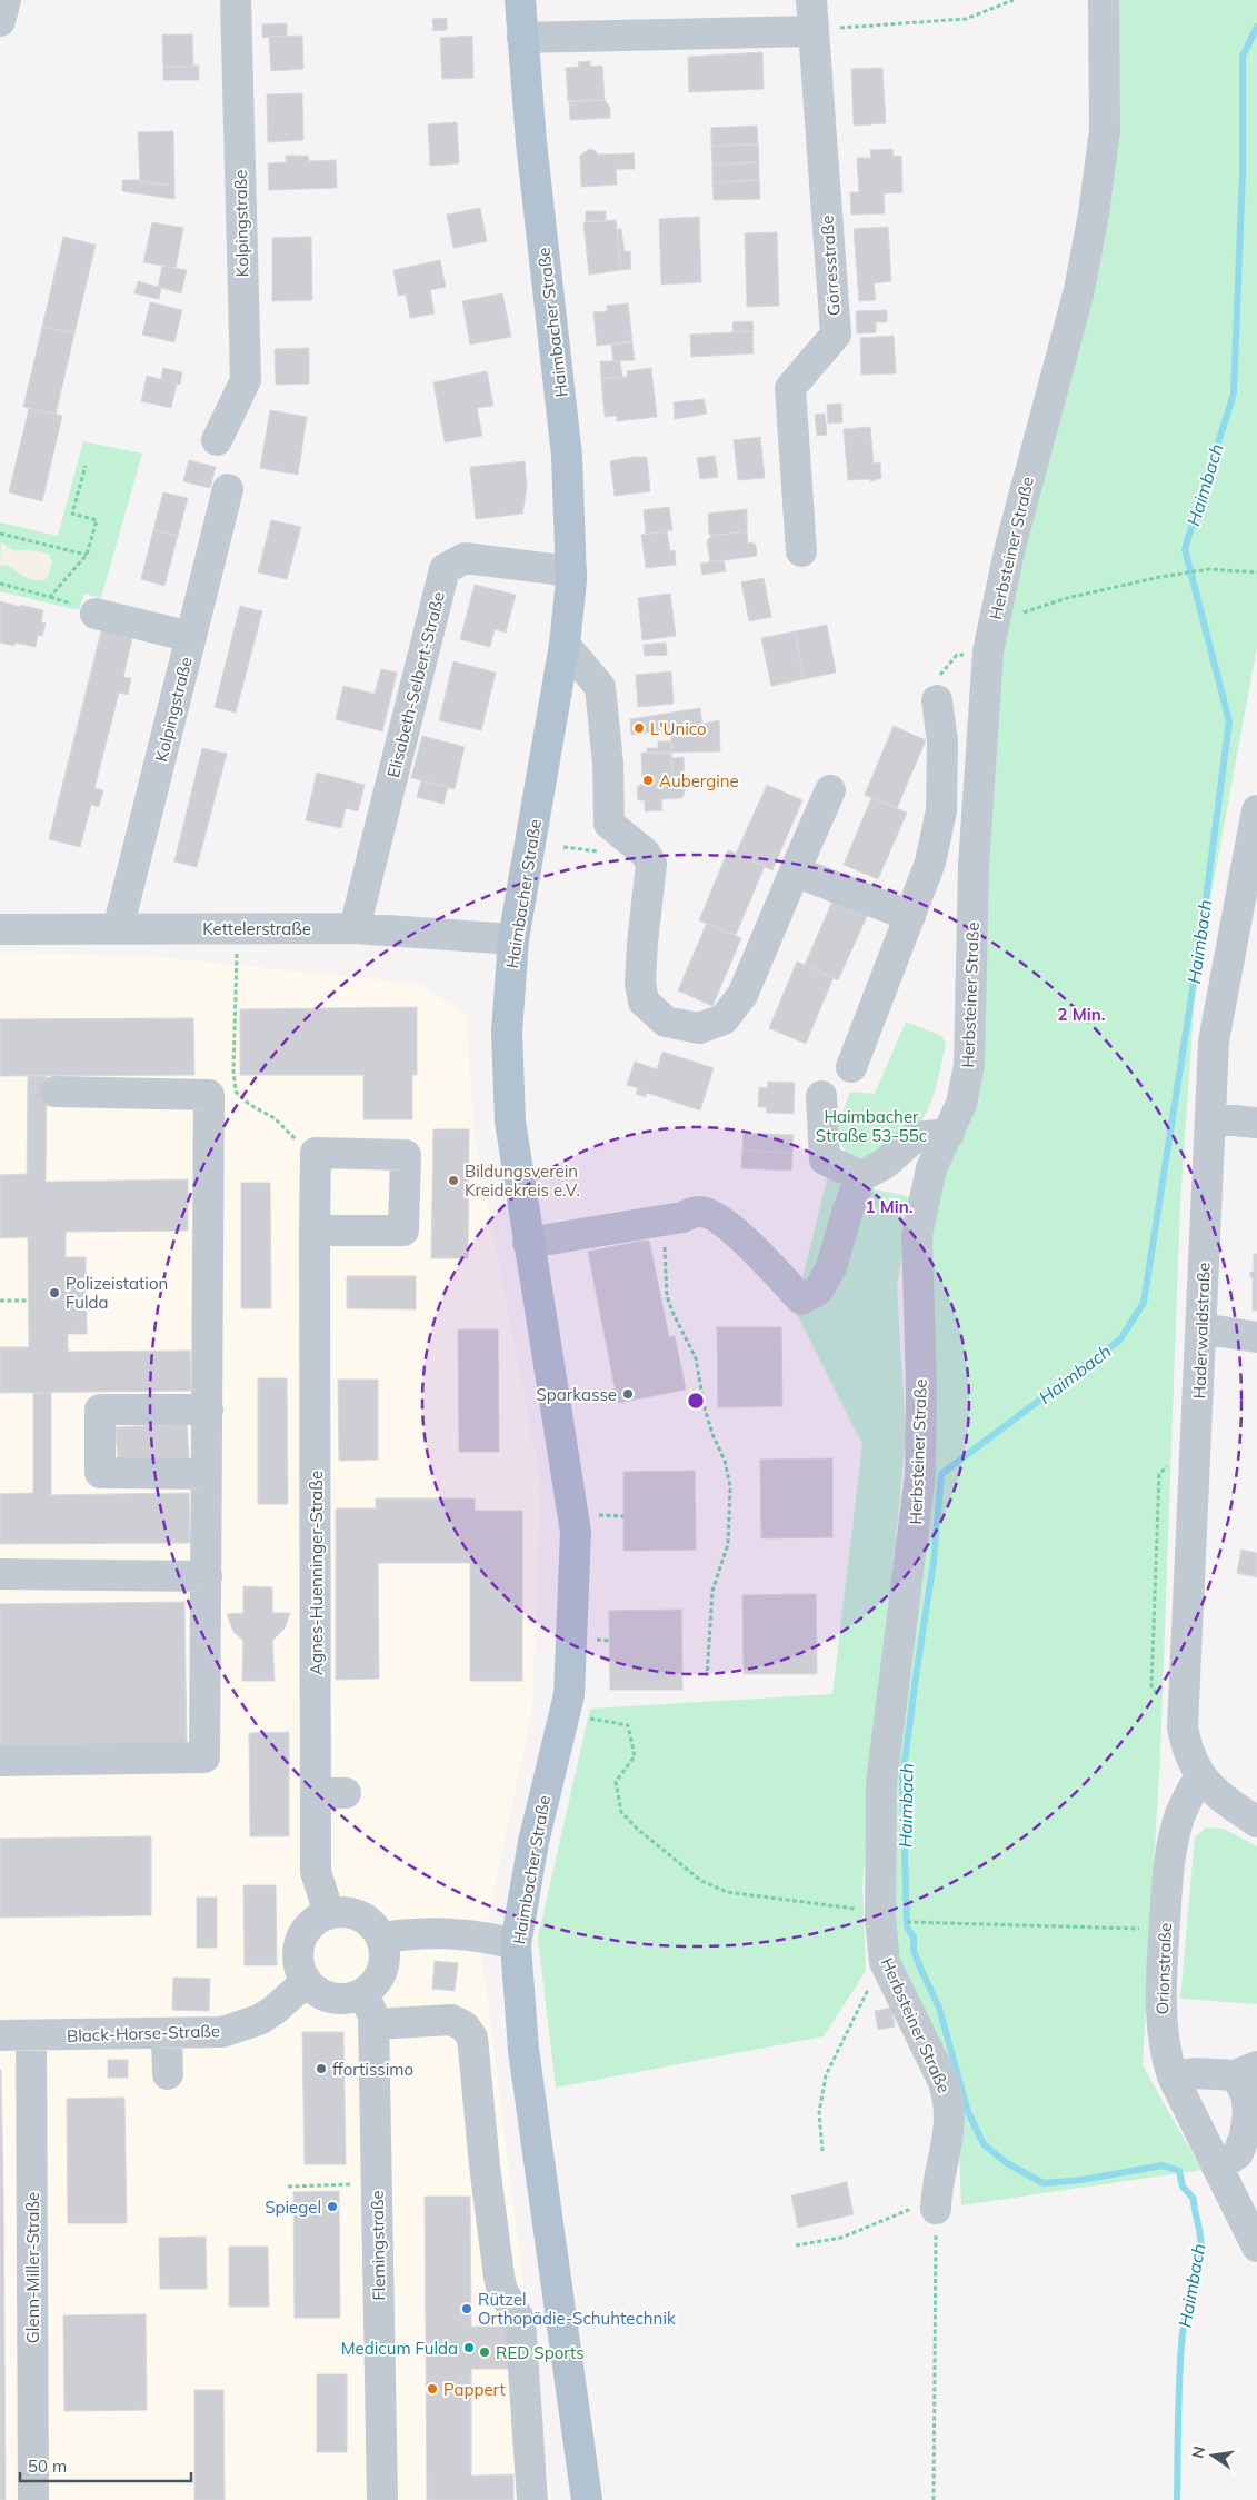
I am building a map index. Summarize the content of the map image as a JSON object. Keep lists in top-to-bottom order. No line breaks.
{"streets":{"main road":["Haimbacher Straße"],"street":["Kolpingstraße","Görresstraße","Herbsteiner Straße","Elisabeth-Selbert-Straße","Kettelerstraße","Haderwaldstraße","Agnes-Huenninger-Straße","Orionstraße","Black-Horse-Straße","Flemingstraße","Glenn-Miller-Straße"]},"crossings":[["Kolpingstraße","Kettelerstraße"],["Haimbacher Straße","Elisabeth-Selbert-Straße"],["Haimbacher Straße","Kettelerstraße"],["Elisabeth-Selbert-Straße","Kettelerstraße"],["Haderwaldstraße","Orionstraße"],["Agnes-Huenninger-Straße","Black-Horse-Straße"],["Agnes-Huenninger-Straße","Flemingstraße"],["Black-Horse-Straße","Flemingstraße"],["Black-Horse-Straße","Glenn-Miller-Straße"]],"water":["Haimbach"],"parks":["Haimbacher Straße 53-55c"],"places":["L'Unico","Aubergine","Bildungsverein Kreidekreis e.V.","Polizeistation Fulda","Sparkasse","ffortissimo","Spiegel","Rützel Orthopädie-Schuhtechnik","Medicum Fulda","RED Sports","Pappert"],"scale_bar":"50 m","north":"left","rings":["2 Min.","1 Min."]}
